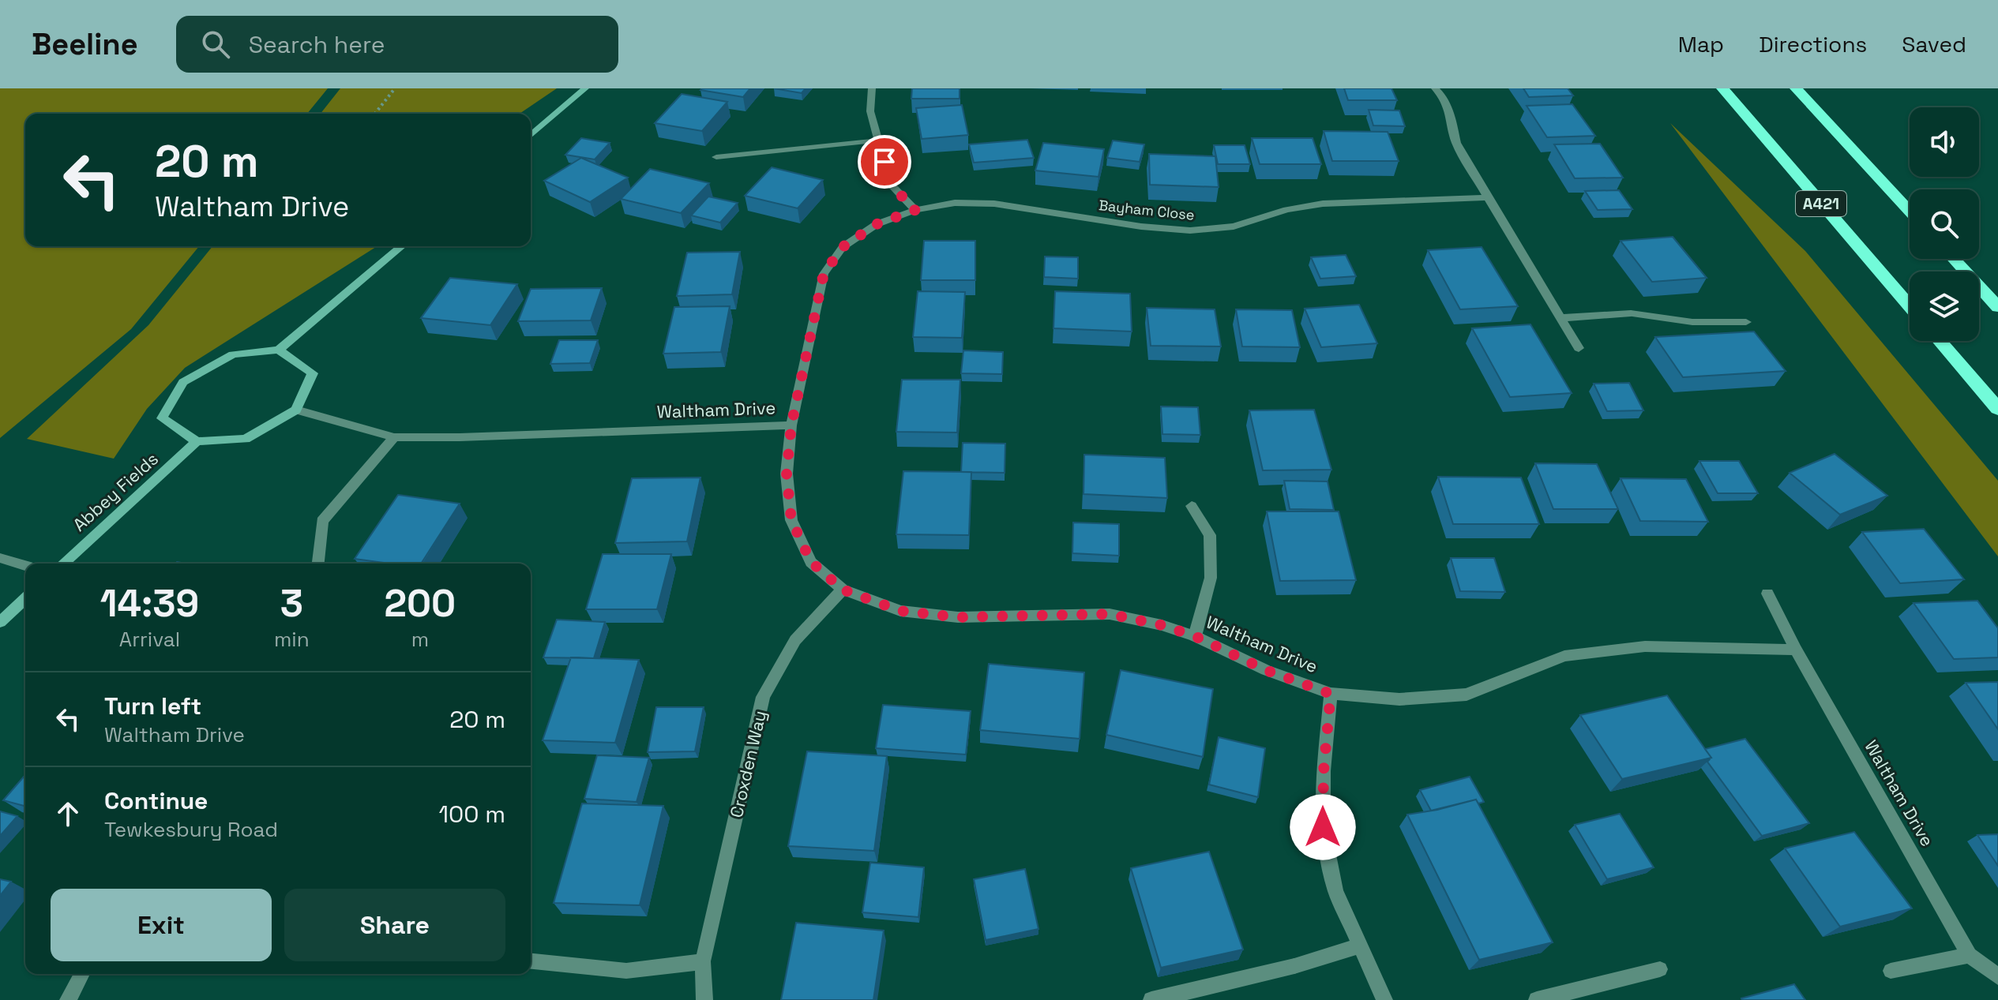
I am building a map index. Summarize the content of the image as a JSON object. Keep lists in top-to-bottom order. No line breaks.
{"streets":{"highway":["A421"],"street":["Bayham Close","Waltham Drive","Abbey Fields","Croxden Way"]},"crossings":[["Bayham Close","Waltham Drive"],["Waltham Drive","Croxden Way"]],"page":{"header":"Beeline","search":"Search here","nav":["Map","Directions","Saved"],"turn":["20 m","Waltham Drive"],"eta":["14:39","Arrival","3","min","200","m"],"list":[{"name":"Turn left","note":"Waltham Drive","value":"20 m"},{"name":"Continue","note":"Tewkesbury Road","value":"100 m"}],"buttons":["Exit","Share"]}}
